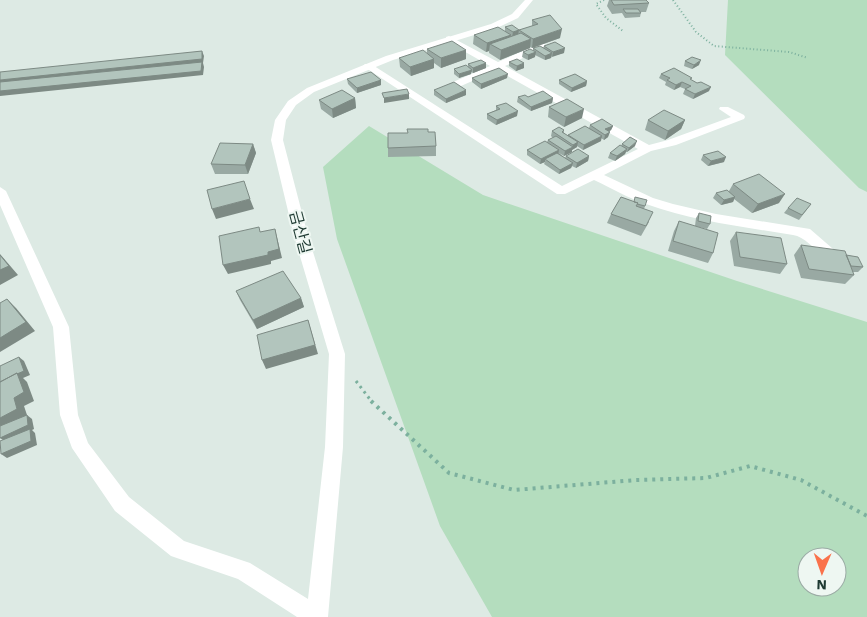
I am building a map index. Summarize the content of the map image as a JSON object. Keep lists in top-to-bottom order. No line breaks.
{"streets":{"street":["금산길"]},"north":"bottom"}
